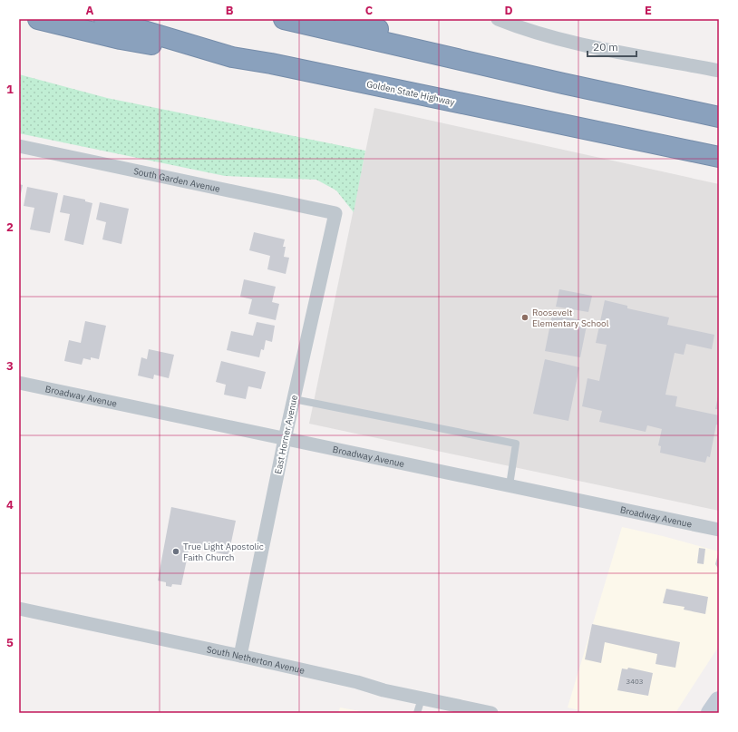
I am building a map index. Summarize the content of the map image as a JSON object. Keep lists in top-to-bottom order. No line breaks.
{"streets":{"highway":["Golden State Highway"],"street":["South Garden Avenue","Broadway Avenue","East Horner Avenue","South Netherton Avenue"]},"crossings":[["South Garden Avenue","East Horner Avenue"],["Broadway Avenue","East Horner Avenue"],["East Horner Avenue","South Netherton Avenue"]],"places":["Roosevelt Elementary School","True Light Apostolic Faith Church"],"house_numbers":["3403"],"scale_bar":"20 m","grid":{"columns":["A","B","C","D","E"],"rows":["1","2","3","4","5"]}}
